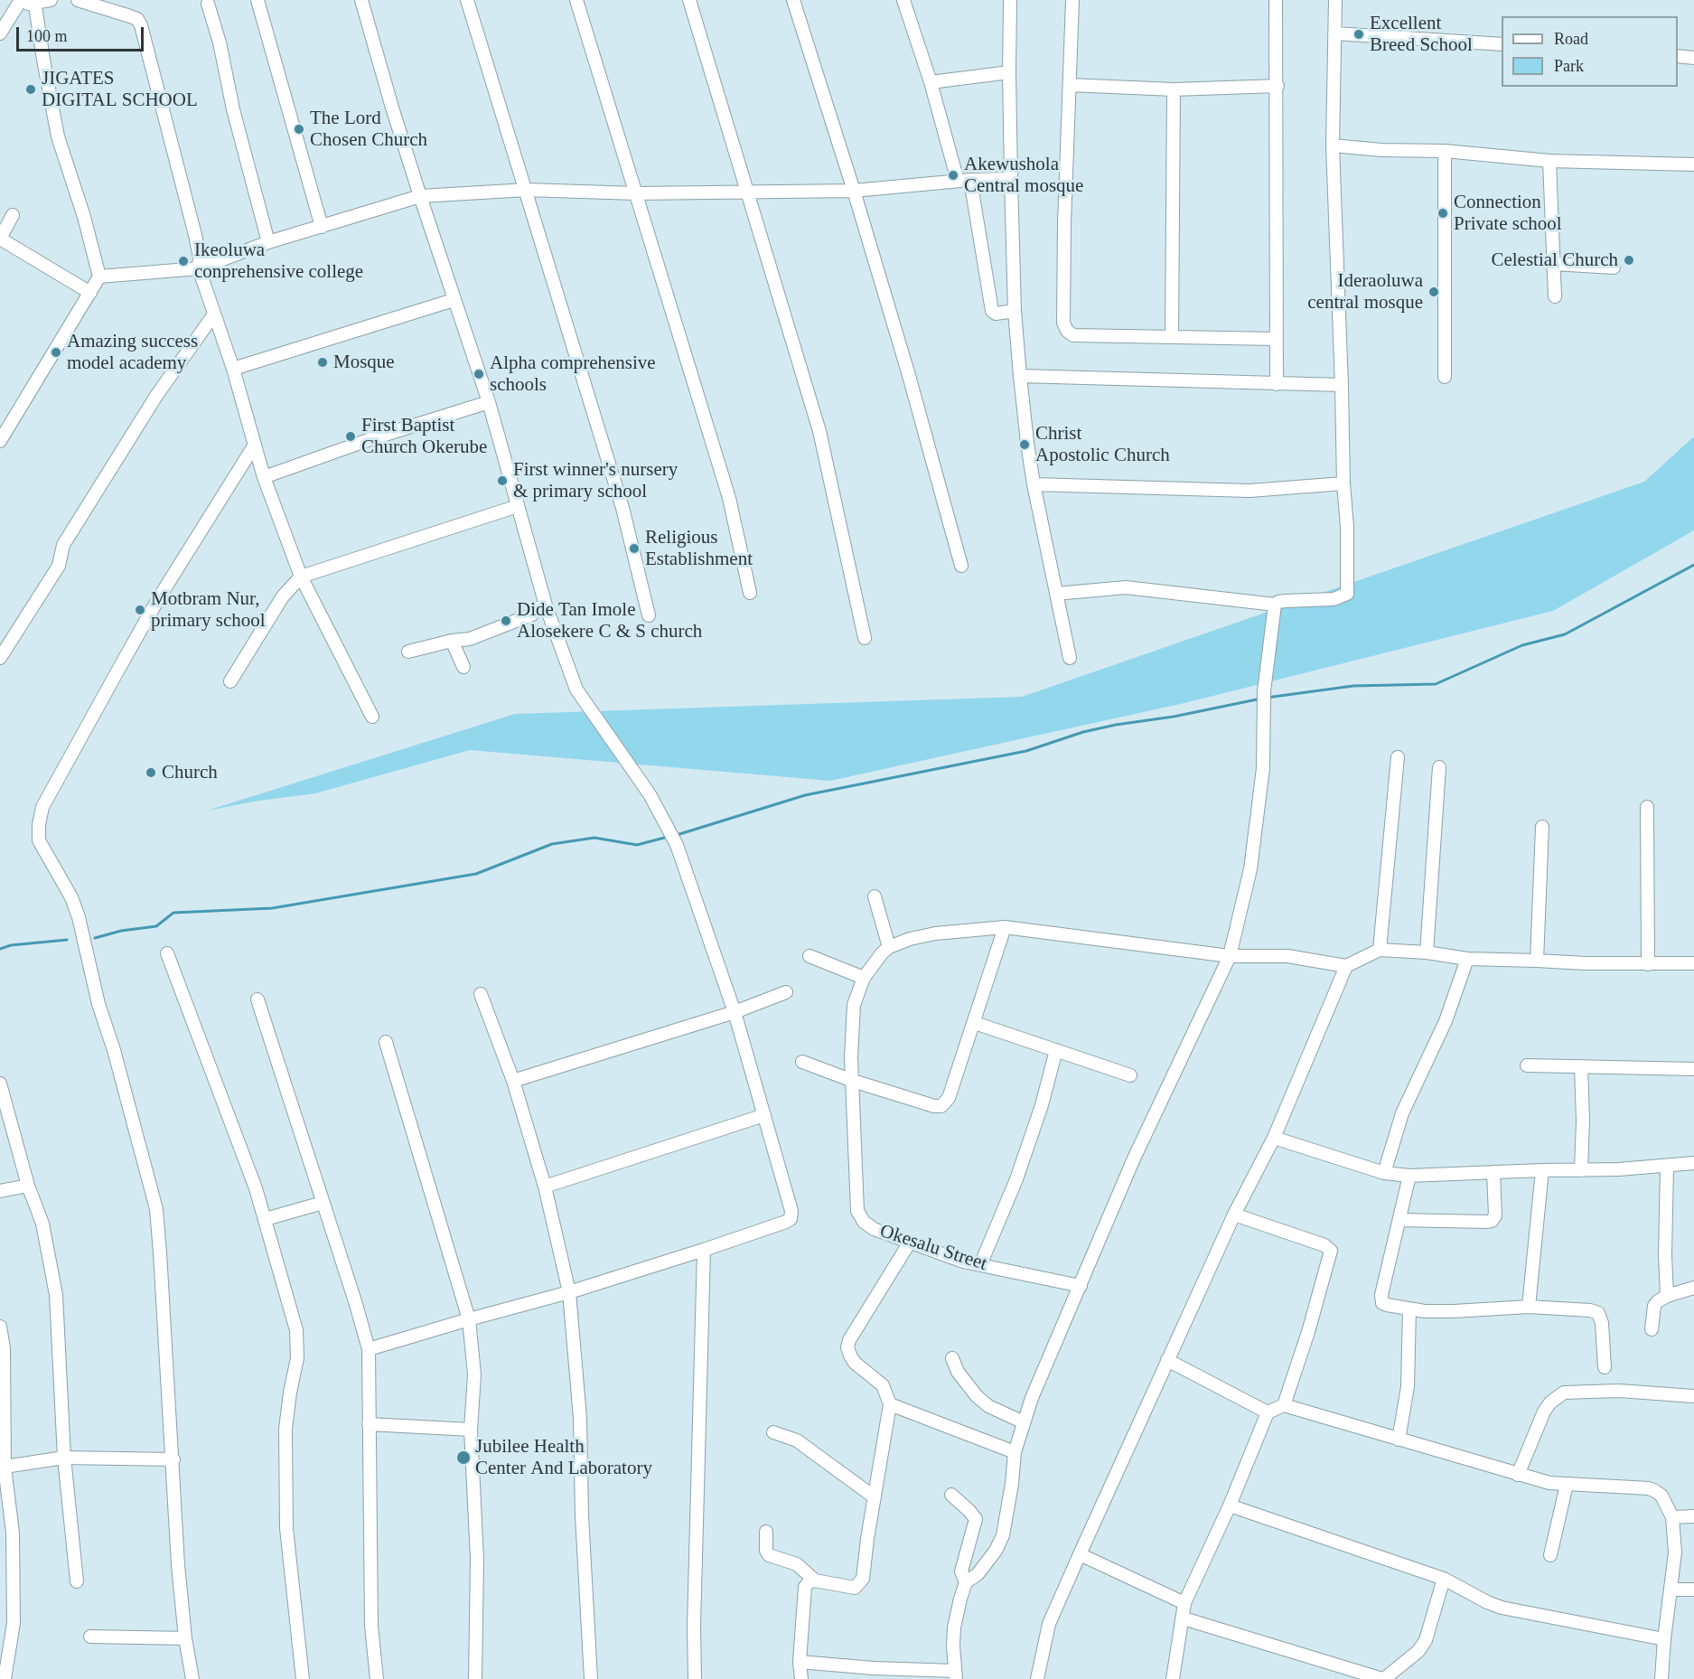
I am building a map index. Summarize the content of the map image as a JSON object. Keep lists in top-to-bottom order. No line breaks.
{"streets":{"street":["Okesalu Street"]},"places":["Excellent Breed School","JIGATES DIGITAL SCHOOL","The Lord Chosen Church","Akewushola Central mosque","Connection Private school","Celestial Church","Ikeoluwa conprehensive college","Ideraoluwa central mosque","Amazing success model academy","Mosque","Alpha comprehensive schools","First Baptist Church Okerube","Christ Apostolic Church","First winner's nursery & primary school","Religious Establishment","Motbram Nur, primary school","Dide Tan Imole Alosekere C & S church","Church","Jubilee Health Center And Laboratory"],"legend":["Road","Park"],"scale_bar":"100 m"}
